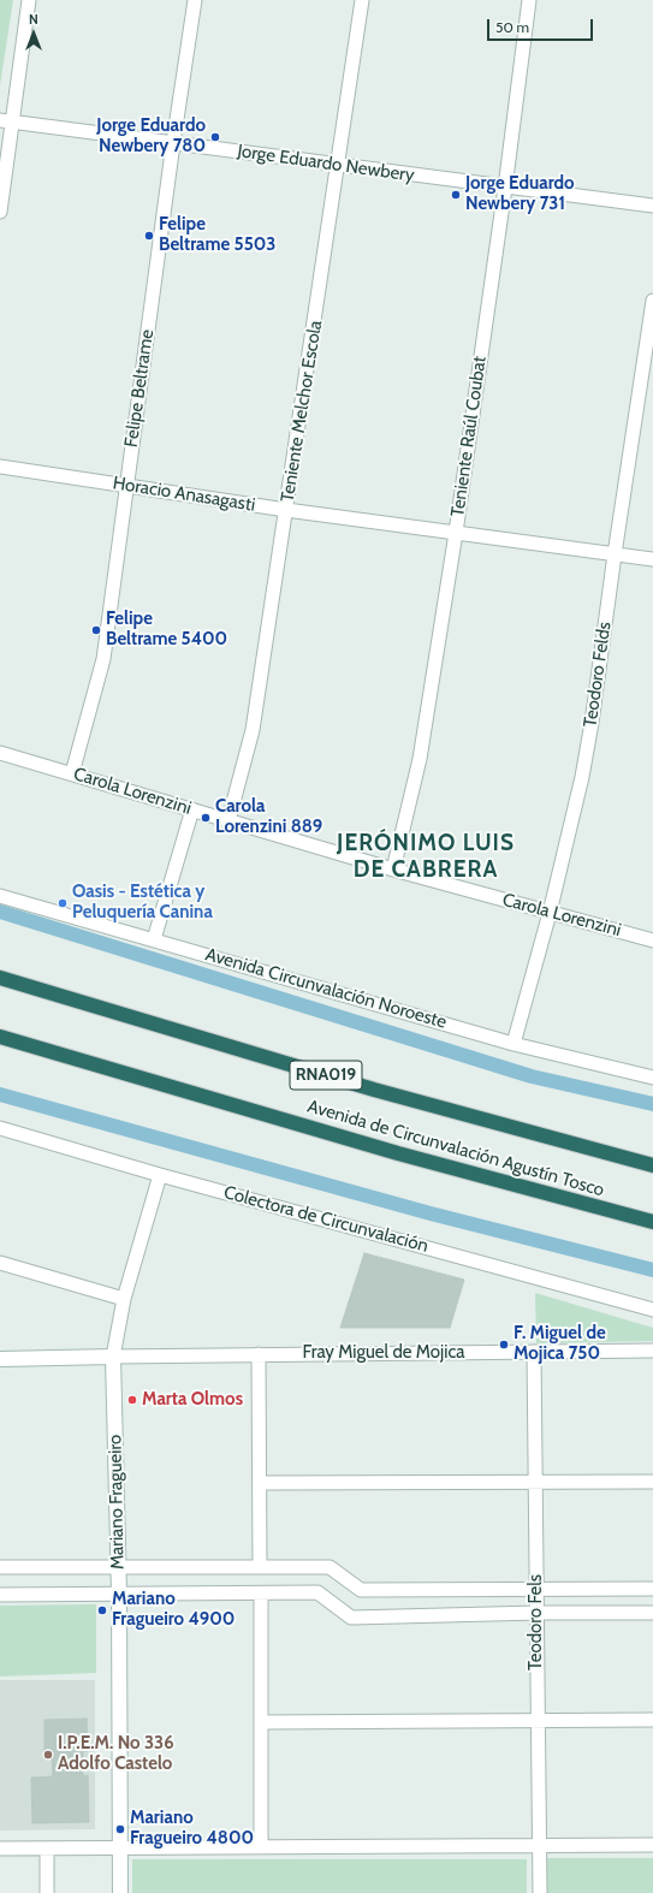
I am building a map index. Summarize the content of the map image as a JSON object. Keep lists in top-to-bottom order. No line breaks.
{"streets":{"highway":["RNA019","Avenida de Circunvalación Agustín Tosco"],"main road":["Mariano Fragueiro"],"street":["Jorge Eduardo Newbery","Felipe Beltrame","Teniente Melchor Escola","Teniente Raúl Coubat","Horacio Anasagasti","Teodoro Felds","Carola Lorenzini","Avenida Circunvalación Noroeste","Colectora de Circunvalación","Fray Miguel de Mojica","Teodoro Fels"]},"crossings":[["Jorge Eduardo Newbery","Felipe Beltrame"],["Jorge Eduardo Newbery","Teniente Melchor Escola"],["Jorge Eduardo Newbery","Teniente Raúl Coubat"],["Felipe Beltrame","Horacio Anasagasti"],["Felipe Beltrame","Carola Lorenzini"],["Teniente Melchor Escola","Horacio Anasagasti"],["Teniente Melchor Escola","Carola Lorenzini"],["Teniente Raúl Coubat","Horacio Anasagasti"],["Teniente Raúl Coubat","Carola Lorenzini"],["Horacio Anasagasti","Teodoro Felds"],["Teodoro Felds","Carola Lorenzini"],["Teodoro Felds","Avenida Circunvalación Noroeste"],["Colectora de Circunvalación","Mariano Fragueiro"],["Fray Miguel de Mojica","Mariano Fragueiro"],["Fray Miguel de Mojica","Teodoro Fels"]],"districts":["JERÓNIMO LUIS DE CABRERA"],"places":["Jorge Eduardo Newbery 780","Jorge Eduardo Newbery 731","Felipe Beltrame 5503","Felipe Beltrame 5400","Carola Lorenzini 889","Oasis - Estética y Peluquería Canina","F. Miguel de Mojica 750","Marta Olmos","Mariano Fragueiro 4900","I.P.E.M. No 336 Adolfo Castelo","Mariano Fragueiro 4800"],"scale_bar":"50 m","north":"top"}
